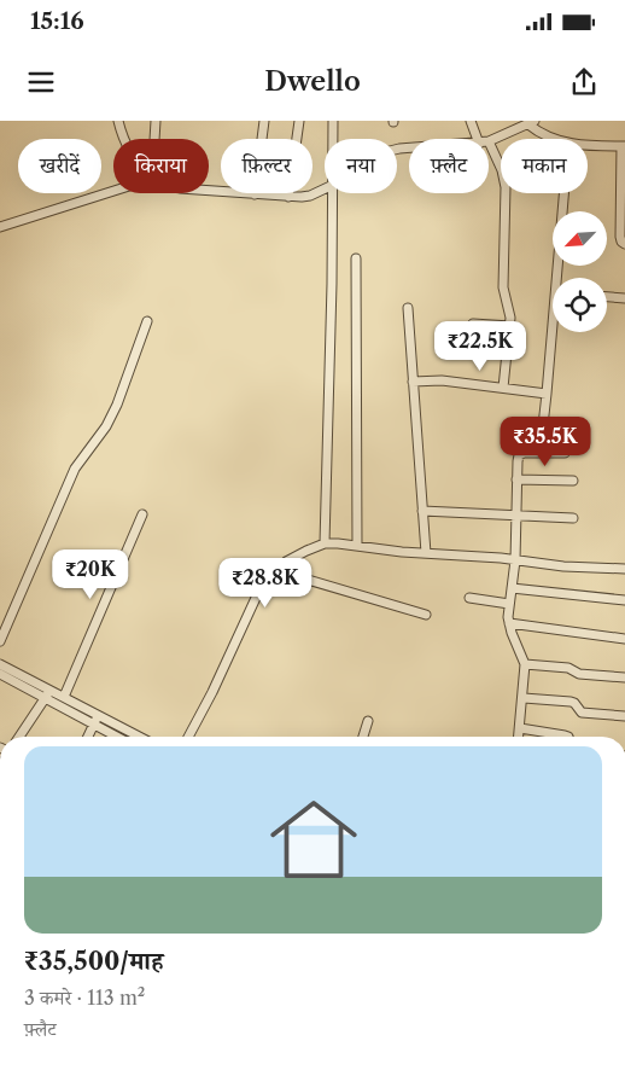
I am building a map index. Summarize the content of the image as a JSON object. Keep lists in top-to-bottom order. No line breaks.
{"north":"bottom left","page":{"status":"15:16","header":"Dwello","chip":["खरीदें","किराया","फ़िल्टर","नया","फ़्लैट","मकान"],"price":["₹22.5K","₹35.5K","₹20K","₹28.8K"],"list":[{"name":"₹35,500/माह","note":"3 कमरे · 113 m² · फ़्लैट"}]}}
